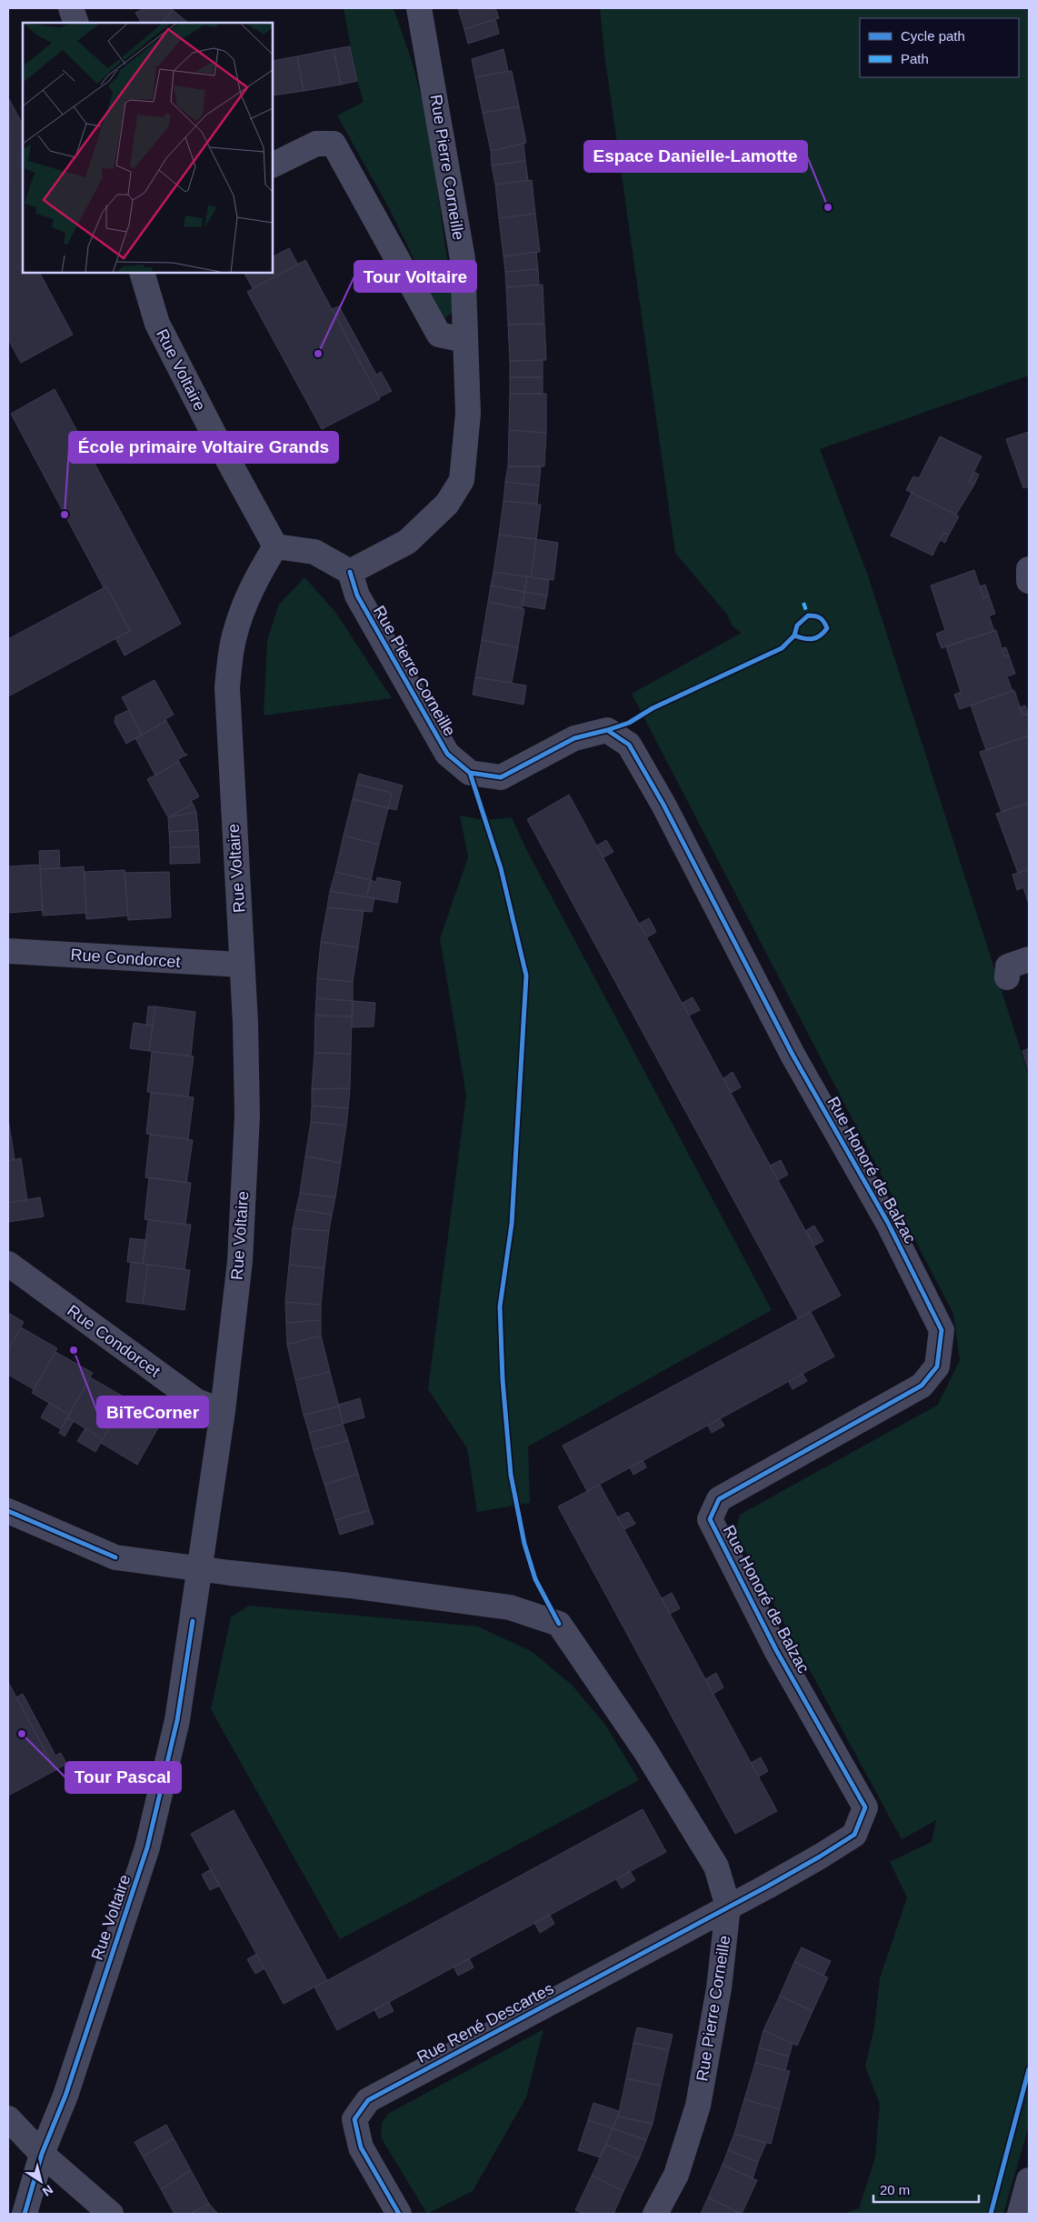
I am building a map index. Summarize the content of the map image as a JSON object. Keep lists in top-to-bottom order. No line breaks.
{"streets":{"street":["Rue Pierre Corneille","Rue Voltaire","Rue Condorcet","Rue Honoré de Balzac","Rue René Descartes"]},"crossings":[["Rue Pierre Corneille","Rue Voltaire"],["Rue Pierre Corneille","Rue Honoré de Balzac"],["Rue Pierre Corneille","Rue René Descartes"],["Rue Voltaire","Rue Condorcet"],["Rue Honoré de Balzac","Rue René Descartes"]],"places":["Espace Danielle-Lamotte","Tour Voltaire","École primaire Voltaire Grands","BiTeCorner","Tour Pascal"],"legend":["Cycle path","Path"],"scale_bar":"20 m","north":"bottom right"}
